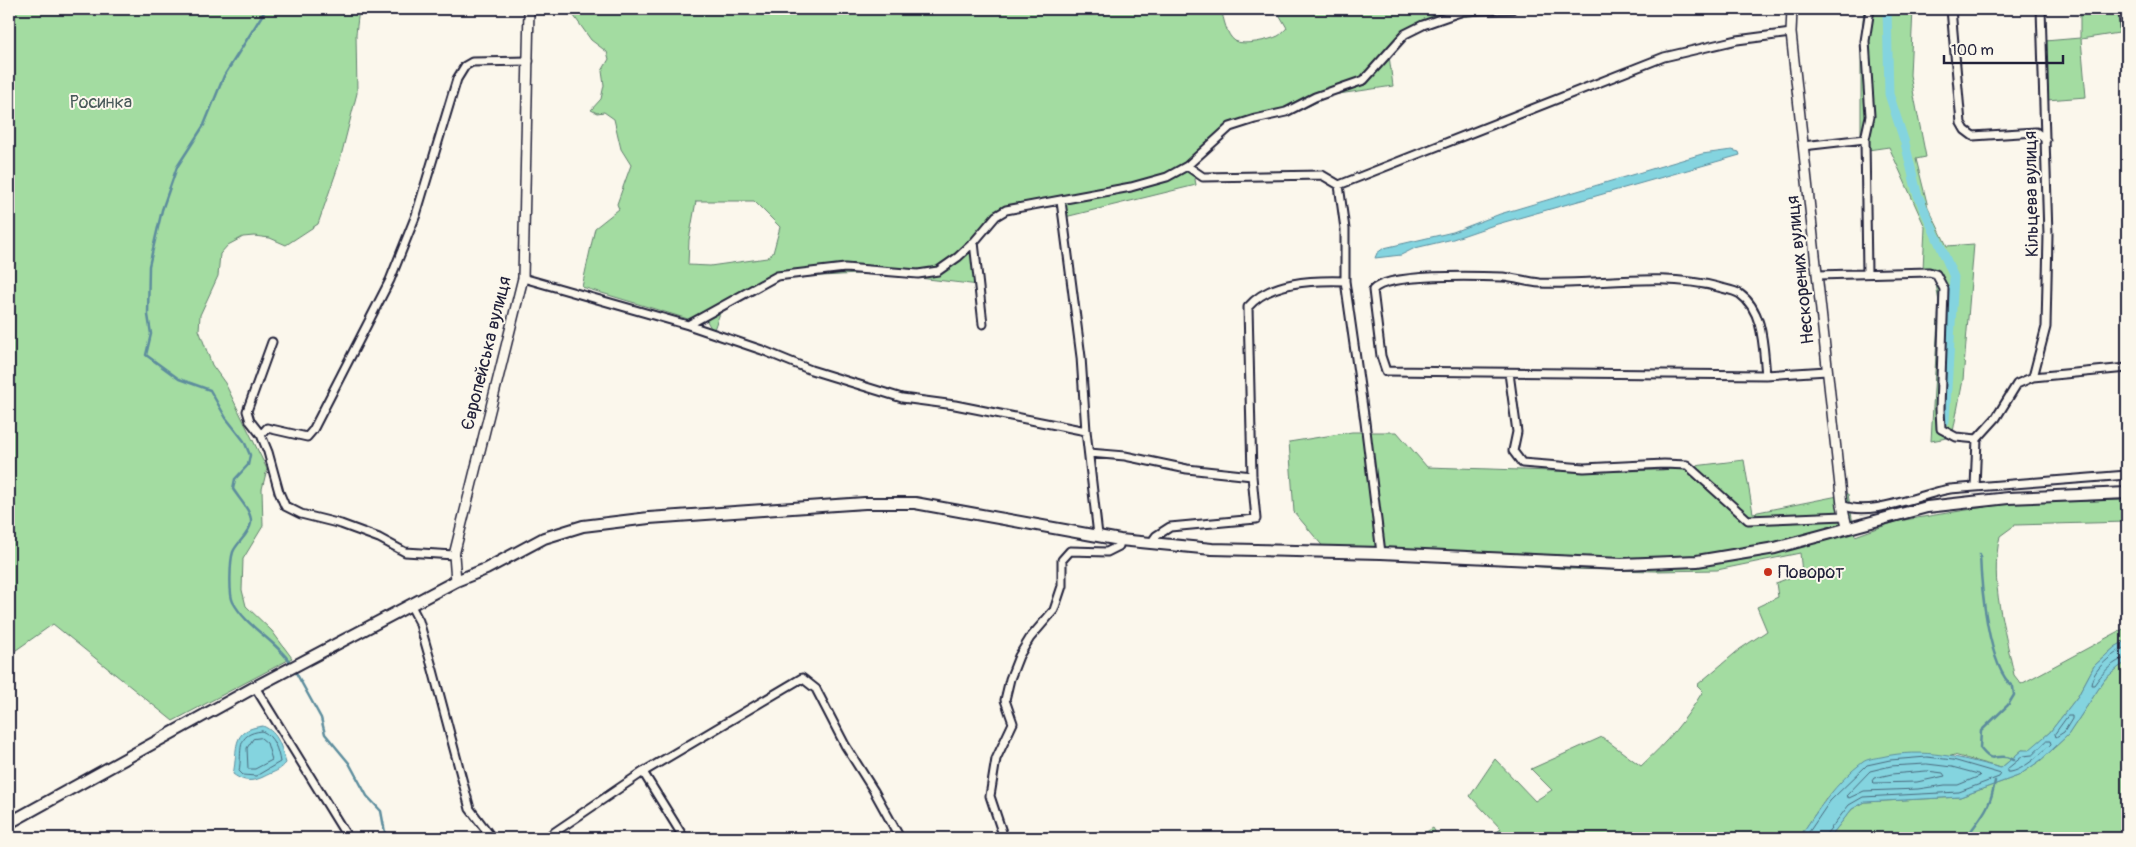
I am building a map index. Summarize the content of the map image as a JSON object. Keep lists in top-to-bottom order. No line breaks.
{"streets":{"street":["Кільцева вулиця","Нескорених вулиця","Європейська вулиця"]},"parks":["Росинка"],"places":["Поворот"],"scale_bar":"100 m"}
